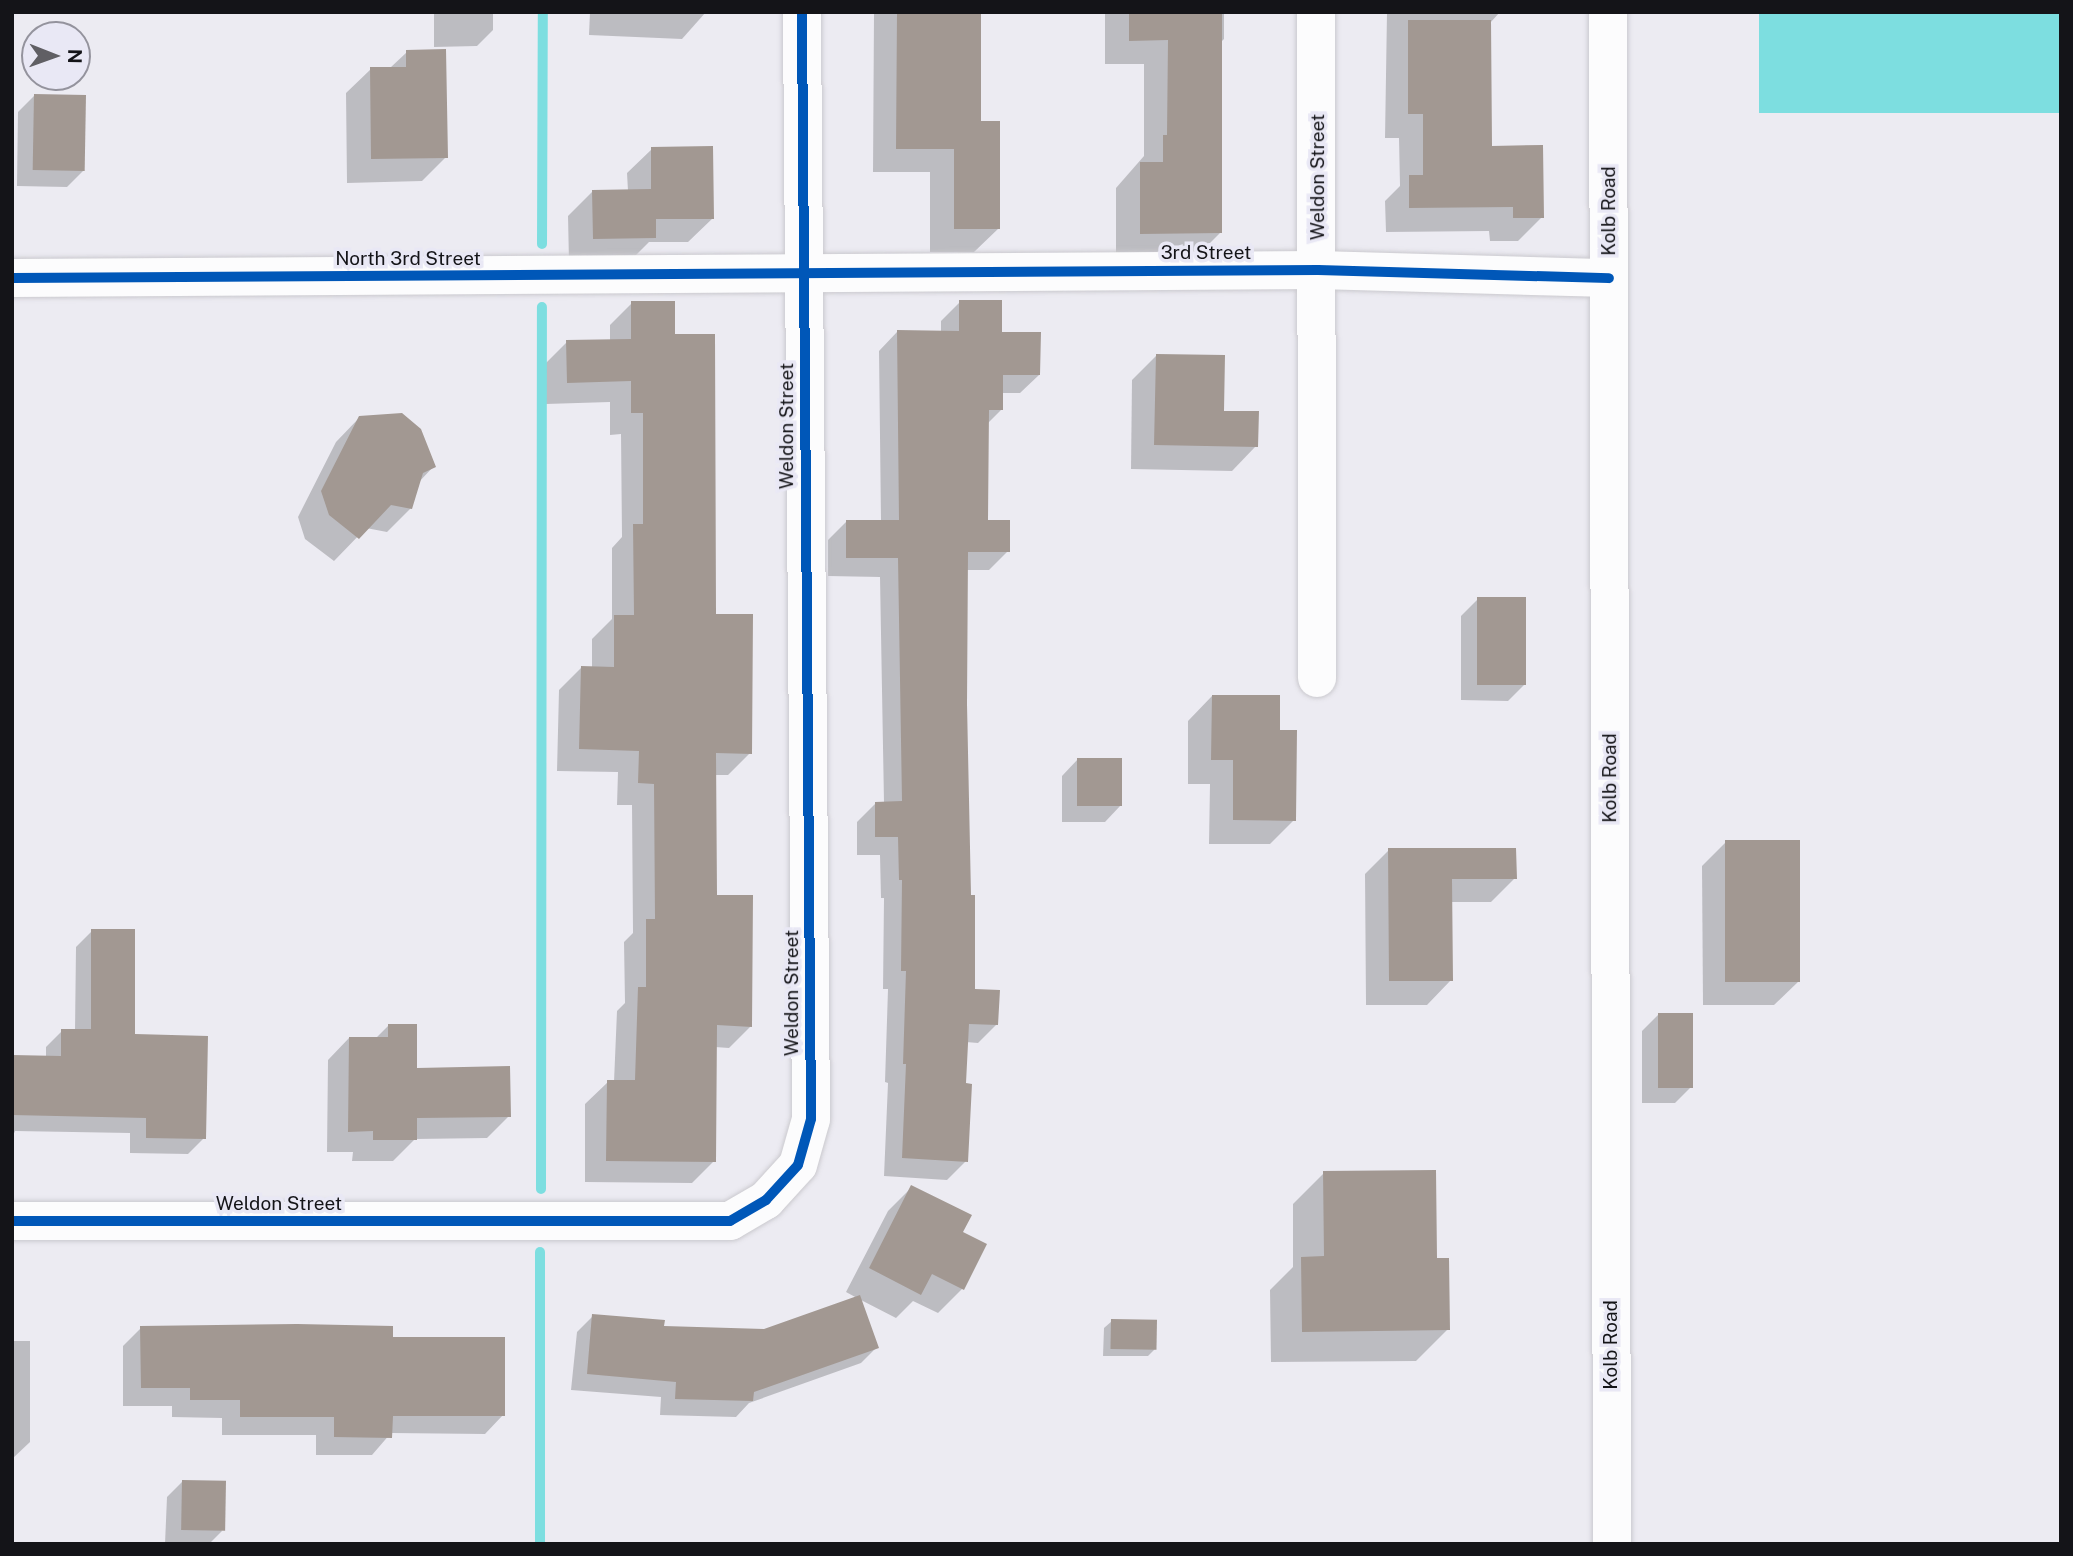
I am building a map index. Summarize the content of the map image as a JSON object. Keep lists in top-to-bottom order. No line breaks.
{"streets":{"street":["Weldon Street","Kolb Road","3rd Street","North 3rd Street"]},"crossings":[["Weldon Street","3rd Street"],["Weldon Street","North 3rd Street"],["Kolb Road","3rd Street"],["3rd Street","North 3rd Street"]],"north":"right"}
